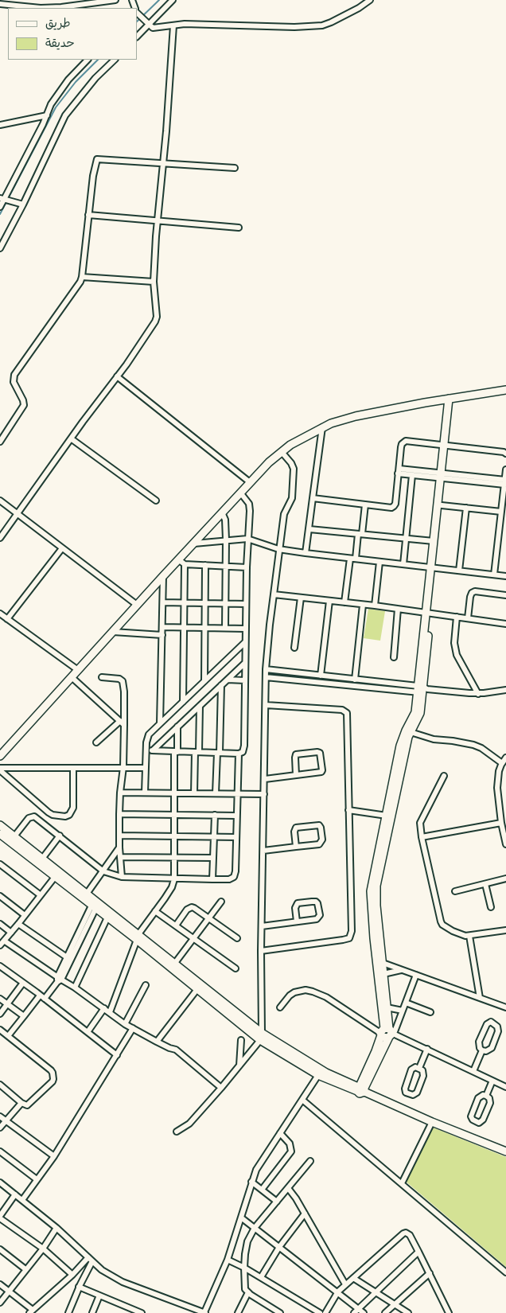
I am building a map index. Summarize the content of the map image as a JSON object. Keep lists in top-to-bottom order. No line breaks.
{"legend":["طريق","حديقة"]}
